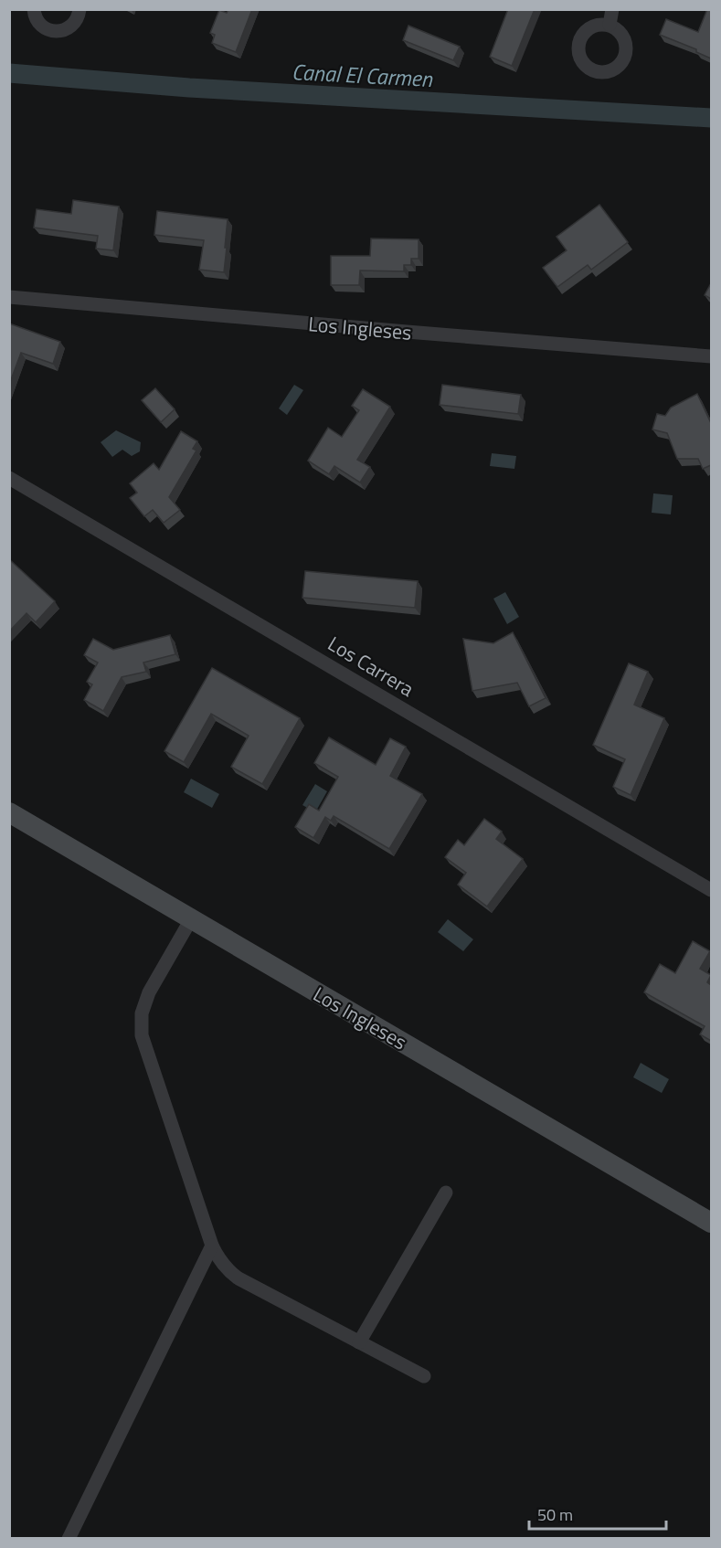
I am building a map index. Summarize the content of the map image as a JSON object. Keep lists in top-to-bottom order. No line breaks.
{"streets":{"street":["Los Ingleses","Los Carrera"]},"water":["Canal El Carmen"],"scale_bar":"50 m"}
